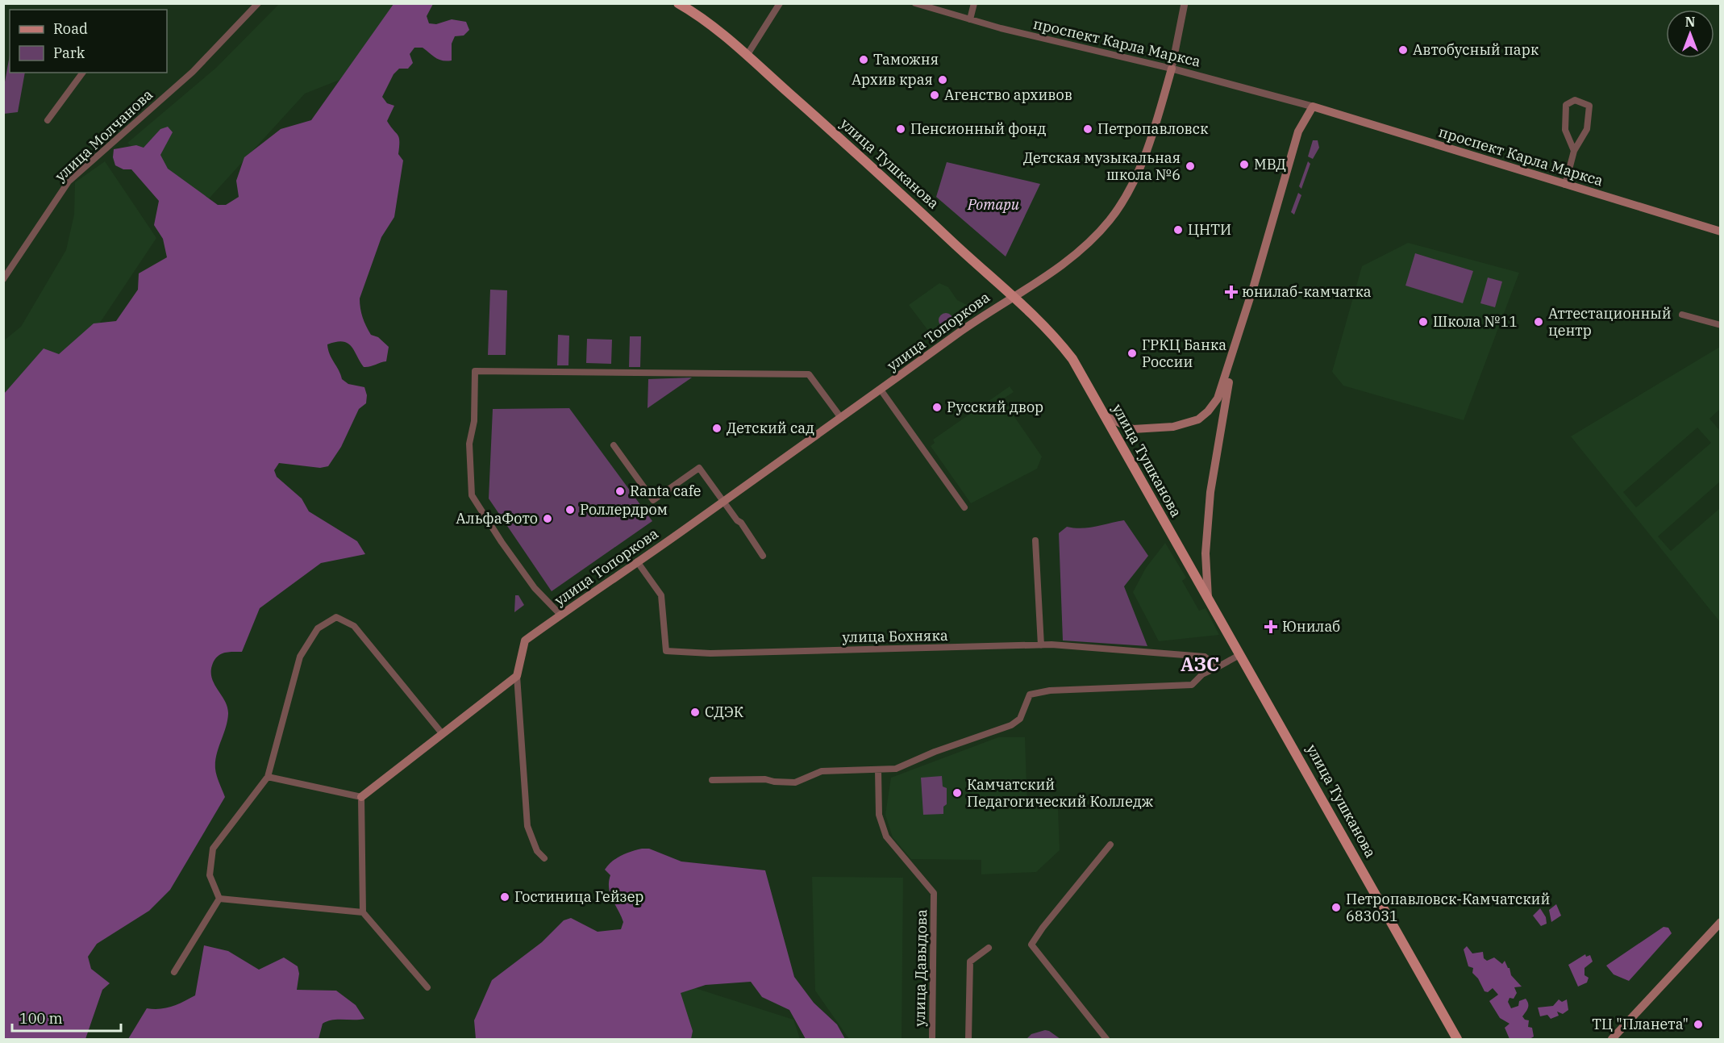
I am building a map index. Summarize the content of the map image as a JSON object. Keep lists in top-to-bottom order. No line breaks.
{"streets":{"main road":["проспект Карла Маркса","улица Тушканова","улица Топоркова"],"street":["улица Молчанова","улица Бохняка","улица Давыдова"]},"crossings":[["проспект Карла Маркса","улица Топоркова"],["улица Тушканова","улица Топоркова"],["улица Топоркова","улица Бохняка"]],"districts":["АЗС"],"parks":["Ротари"],"places":{"other":["Автобусный парк","Таможня","Архив края","Агенство архивов","Пенсионный фонд","Петропавловск","МВД","Детская музыкальная школа №6","ЦНТИ","Школа №11","Аттестационный центр","ГРКЦ Банка России","Русский двор","Детский сад","Ranta cafe","Роллердром","АльфаФото","СДЭК","Камчатский Педагогический Колледж","Гостиница Гейзер","Петропавловск-Камчатский 683031","ТЦ \"Планета\""],"health":["юнилаб-камчатка","Юнилаб"]},"legend":["Road","Park"],"scale_bar":"100 m","north":"top"}
